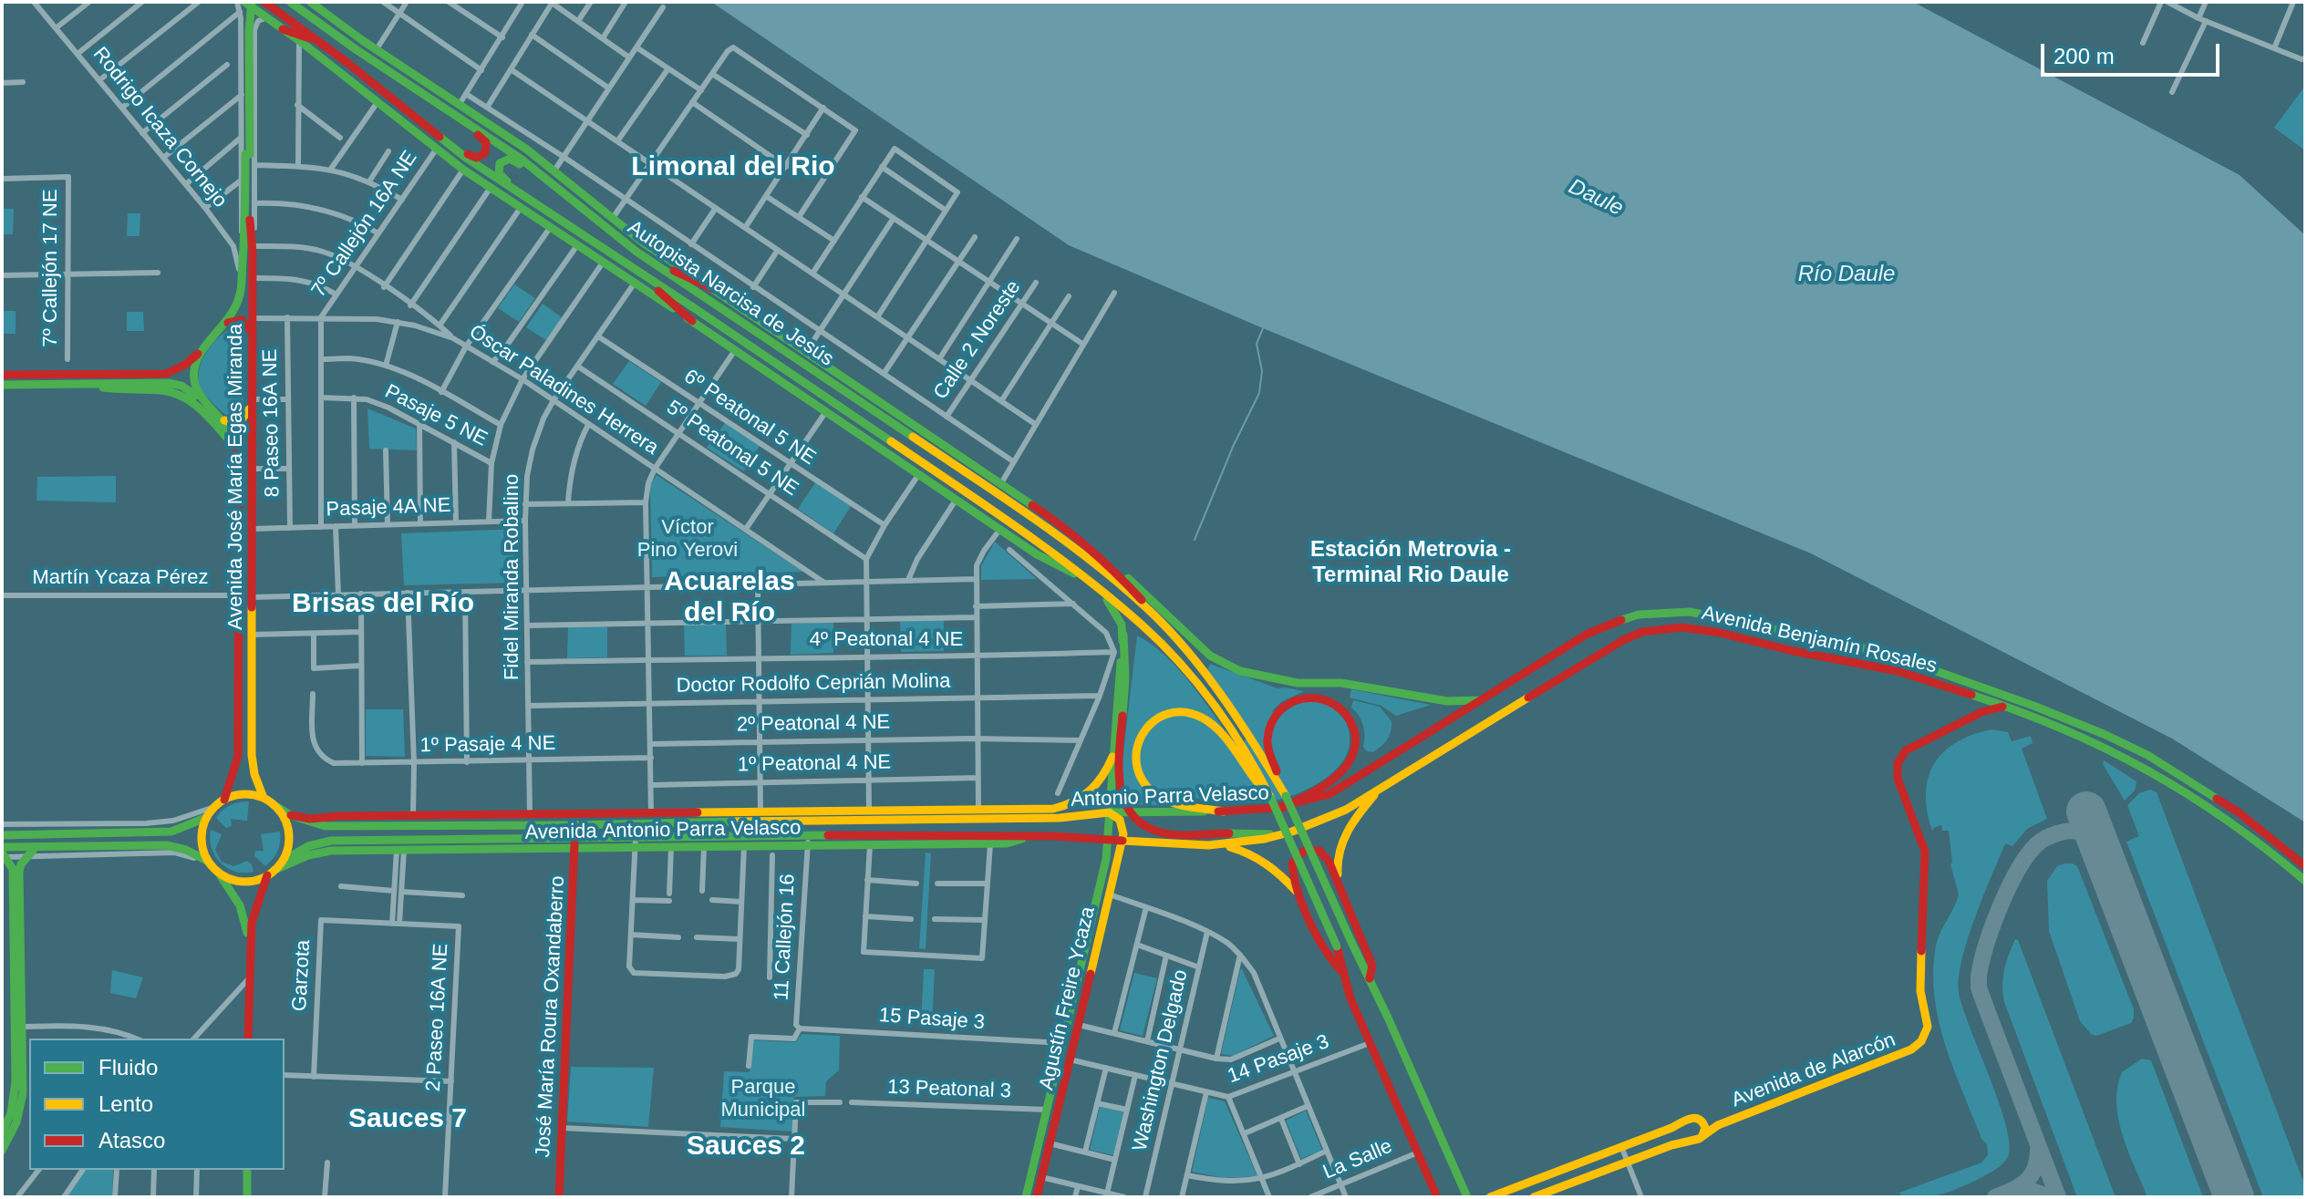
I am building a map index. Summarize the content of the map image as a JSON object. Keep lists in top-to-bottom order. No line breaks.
{"streets":{"main road":["Autopista Narcisa de Jesús","Avenida José María Egas Miranda","Avenida Benjamín Rosales","Antonio Parra Velasco","Avenida Antonio Parra Velasco","Agustín Freire Ycaza","José María Roura Oxandaberro","Avenida de Alarcón"],"street":["Rodrigo Icaza Cornejo","7º Callejón 16A NE","7º Callejón 17 NE","Calle 2 Noreste","Óscar Paladines Herrera","Pasaje 5 NE","6º Peatonal 5 NE","8 Paseo 16A NE","5º Peatonal 5 NE","Pasaje 4A NE","Fidel Miranda Robalino","Martín Ycaza Pérez","4º Peatonal 4 NE","Doctor Rodolfo Ceprián Molina","2º Peatonal 4 NE","1º Pasaje 4 NE","1º Peatonal 4 NE","11 Callejón 16","Garzota","2 Paseo 16A NE","15 Pasaje 3","14 Pasaje 3","Washington Delgado","13 Peatonal 3","La Salle"]},"crossings":[["Rodrigo Icaza Cornejo","Avenida José María Egas Miranda"],["7º Callejón 16A NE","Autopista Narcisa de Jesús"],["7º Callejón 16A NE","Óscar Paladines Herrera"],["Autopista Narcisa de Jesús","Fidel Miranda Robalino"],["Autopista Narcisa de Jesús","14 Pasaje 3"],["Autopista Narcisa de Jesús","La Salle"],["Óscar Paladines Herrera","8 Paseo 16A NE"],["Óscar Paladines Herrera","Avenida José María Egas Miranda"],["Óscar Paladines Herrera","Fidel Miranda Robalino"],["6º Peatonal 5 NE","Fidel Miranda Robalino"],["8 Paseo 16A NE","Pasaje 4A NE"],["5º Peatonal 5 NE","Fidel Miranda Robalino"],["Avenida José María Egas Miranda","Pasaje 4A NE"],["Avenida José María Egas Miranda","Martín Ycaza Pérez"],["Avenida José María Egas Miranda","Avenida Antonio Parra Velasco"],["Pasaje 4A NE","Fidel Miranda Robalino"],["Fidel Miranda Robalino","4º Peatonal 4 NE"],["Fidel Miranda Robalino","Doctor Rodolfo Ceprián Molina"],["Fidel Miranda Robalino","1º Pasaje 4 NE"],["Fidel Miranda Robalino","Avenida Antonio Parra Velasco"],["Avenida Benjamín Rosales","Antonio Parra Velasco"],["Avenida Benjamín Rosales","Avenida de Alarcón"],["Antonio Parra Velasco","Avenida Antonio Parra Velasco"],["Antonio Parra Velasco","Agustín Freire Ycaza"],["Avenida Antonio Parra Velasco","11 Callejón 16"],["Avenida Antonio Parra Velasco","Agustín Freire Ycaza"],["Avenida Antonio Parra Velasco","José María Roura Oxandaberro"],["11 Callejón 16","15 Pasaje 3"],["Agustín Freire Ycaza","15 Pasaje 3"],["Agustín Freire Ycaza","14 Pasaje 3"],["Agustín Freire Ycaza","13 Peatonal 3"],["14 Pasaje 3","Washington Delgado"]],"districts":["Limonal del Rio","Estación Metrovia - Terminal Rio Daule","Acuarelas del Río","Brisas del Río","Sauces 7","Sauces 2"],"water":["Daule","Río Daule"],"parks":["Víctor Pino Yerovi","Parque Municipal"],"legend":["Fluido","Lento","Atasco"],"scale_bar":"200 m"}
